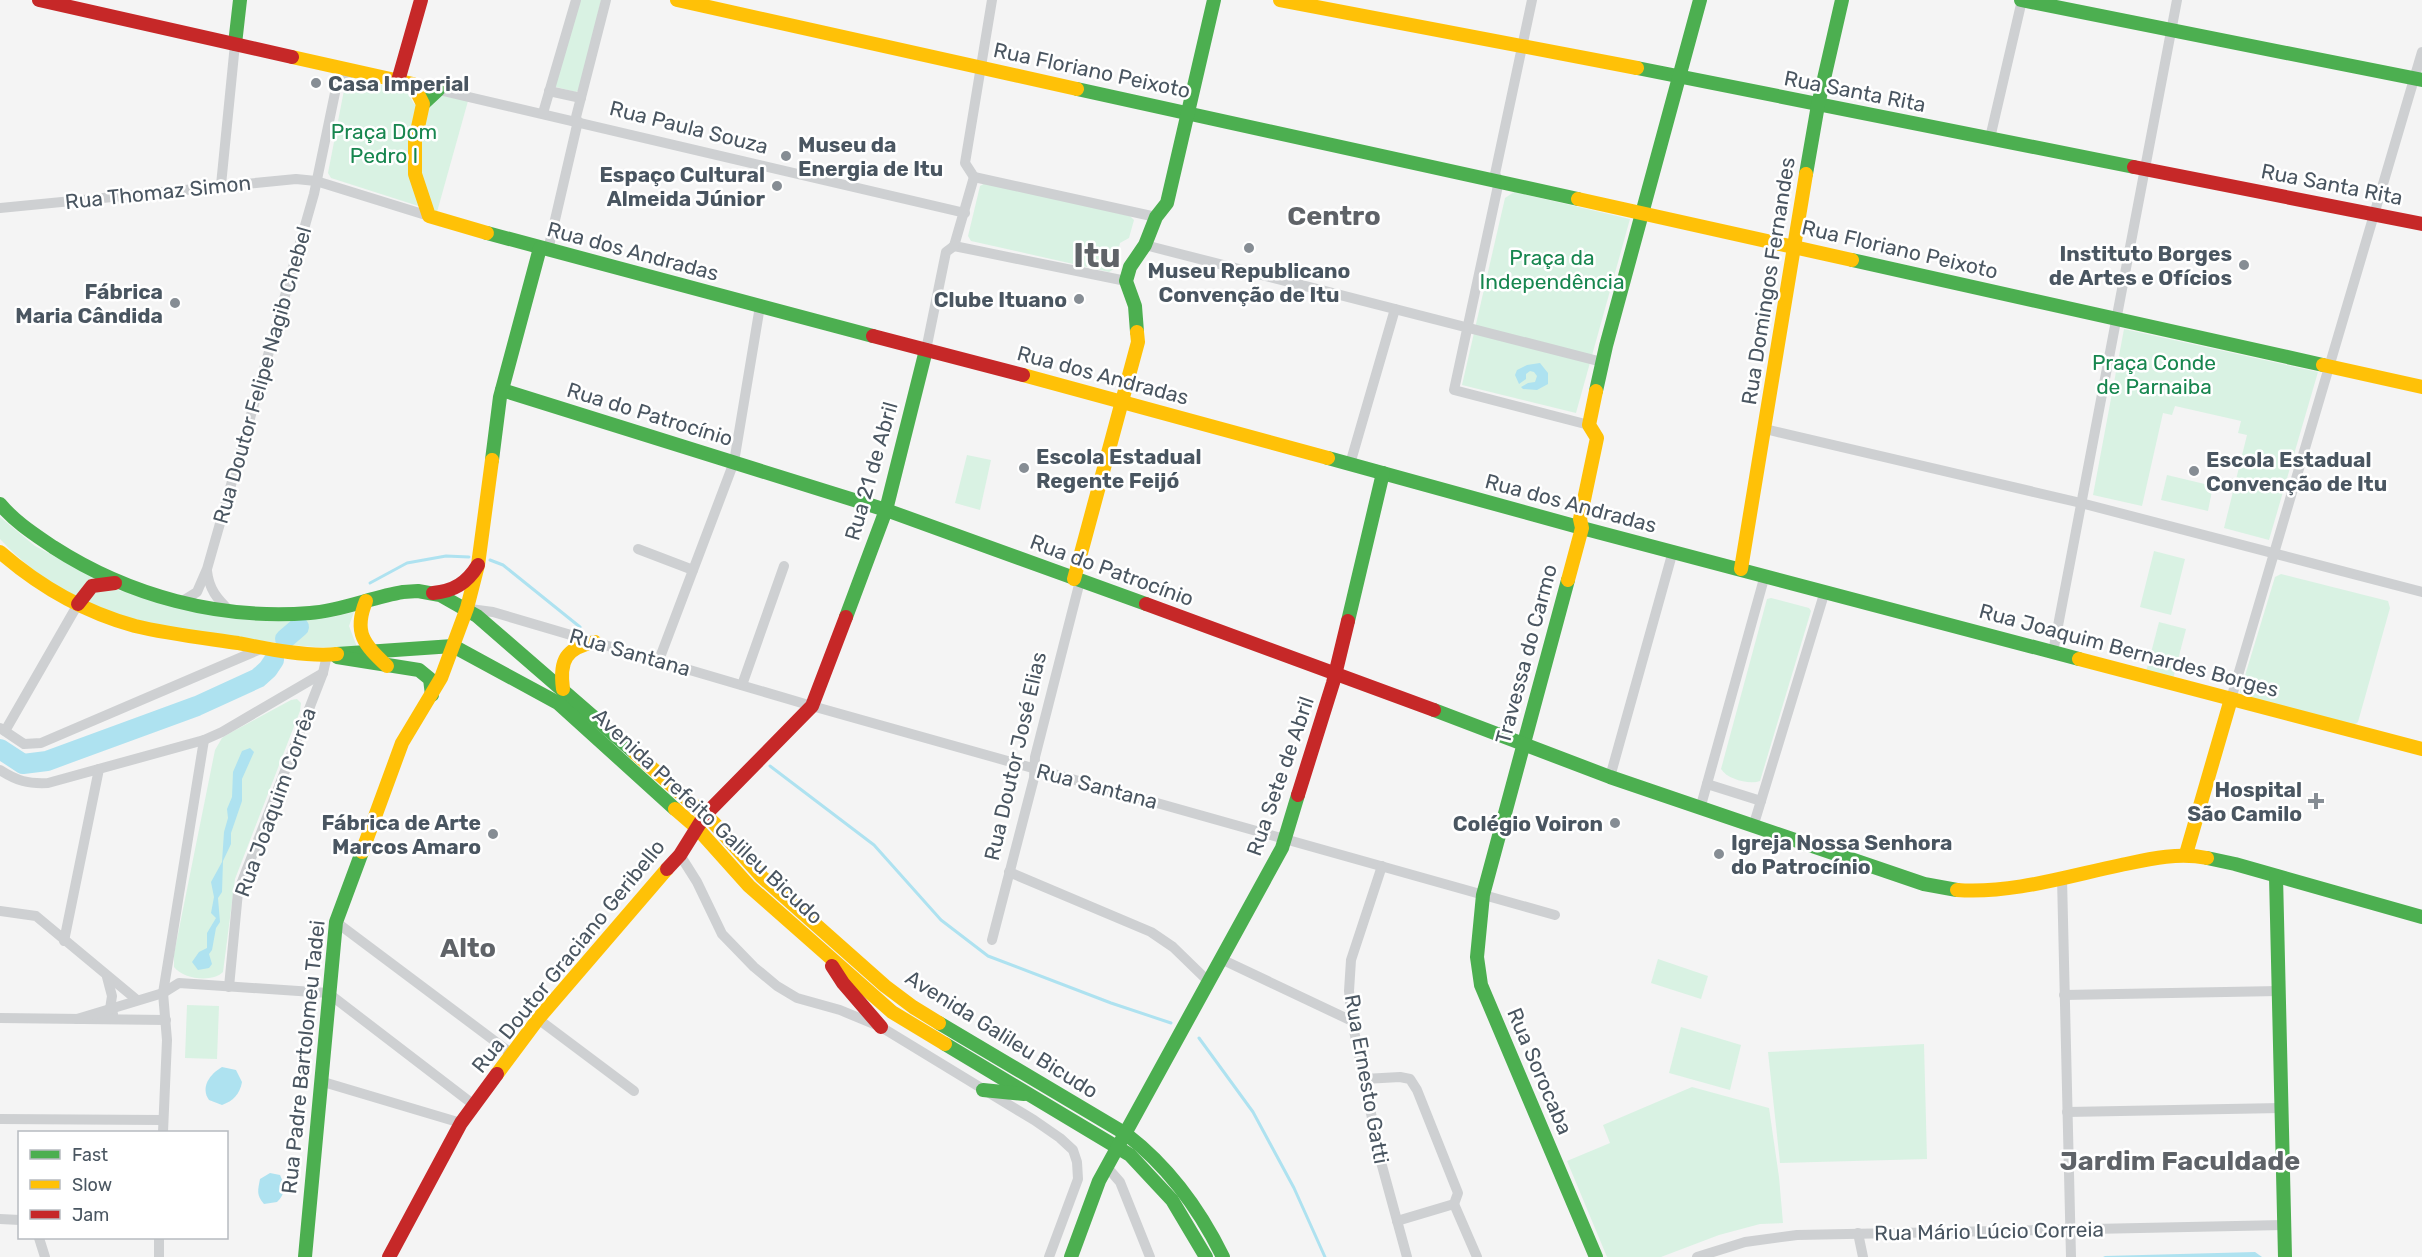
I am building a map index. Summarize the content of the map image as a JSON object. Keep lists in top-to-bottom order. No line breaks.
{"streets":{"main road":["Rua Floriano Peixoto","Rua Santa Rita","Rua dos Andradas","Rua Domingos Fernandes","Rua do Patrocínio","Rua 21 de Abril","Rua Joaquim Bernardes Borges","Travessa do Carmo","Rua Doutor José Elias","Rua Sete de Abril","Avenida Prefeito Galileu Bicudo","Rua Doutor Graciano Geribello","Avenida Galileu Bicudo","Rua Padre Bartolomeu Tadei","Rua Sorocaba"],"street":["Rua Paula Souza","Rua Thomaz Simon","Rua Doutor Felipe Nagib Chebel","Rua Santana","Rua Joaquim Corrêa","Rua Ernesto Gatti","Rua Mário Lúcio Correia"]},"crossings":[["Rua Floriano Peixoto","Rua Domingos Fernandes"],["Rua Santa Rita","Rua Domingos Fernandes"],["Rua Paula Souza","Rua 21 de Abril"],["Rua Paula Souza","Rua Padre Bartolomeu Tadei"],["Rua Thomaz Simon","Rua Doutor Felipe Nagib Chebel"],["Rua dos Andradas","Rua Domingos Fernandes"],["Rua dos Andradas","Rua 21 de Abril"],["Rua dos Andradas","Rua Joaquim Bernardes Borges"],["Rua dos Andradas","Travessa do Carmo"],["Rua dos Andradas","Rua Doutor José Elias"],["Rua dos Andradas","Rua Sete de Abril"],["Rua dos Andradas","Rua Padre Bartolomeu Tadei"],["Rua Doutor Felipe Nagib Chebel","Avenida Prefeito Galileu Bicudo"],["Rua do Patrocínio","Rua 21 de Abril"],["Rua do Patrocínio","Travessa do Carmo"],["Rua do Patrocínio","Rua Doutor José Elias"],["Rua do Patrocínio","Rua Sete de Abril"],["Rua do Patrocínio","Rua Padre Bartolomeu Tadei"],["Rua 21 de Abril","Rua Santana"],["Rua 21 de Abril","Rua Doutor Graciano Geribello"],["Rua Santana","Travessa do Carmo"],["Rua Santana","Rua Doutor José Elias"],["Rua Santana","Rua Sete de Abril"],["Rua Santana","Avenida Prefeito Galileu Bicudo"],["Rua Santana","Rua Doutor Graciano Geribello"],["Rua Santana","Rua Padre Bartolomeu Tadei"],["Rua Santana","Rua Sorocaba"],["Rua Santana","Rua Ernesto Gatti"],["Travessa do Carmo","Rua Sorocaba"],["Rua Sete de Abril","Avenida Prefeito Galileu Bicudo"],["Rua Sete de Abril","Avenida Galileu Bicudo"],["Avenida Prefeito Galileu Bicudo","Rua Doutor Graciano Geribello"],["Avenida Prefeito Galileu Bicudo","Avenida Galileu Bicudo"],["Avenida Prefeito Galileu Bicudo","Rua Padre Bartolomeu Tadei"],["Rua Doutor Graciano Geribello","Avenida Galileu Bicudo"]],"districts":["Centro","Itu","Alto","Jardim Faculdade"],"parks":["Praça Dom Pedro I","Praça da Independência","Praça Conde de Parnaiba"],"places":{"other":["Casa Imperial","Museu da Energia de Itu","Espaço Cultural Almeida Júnior","Museu Republicano Convenção de Itu","Instituto Borges de Artes e Ofícios","Clube Ituano","Fábrica Maria Cândida","Escola Estadual Regente Feijó","Escola Estadual Convenção de Itu","Colégio Voiron","Fábrica de Arte Marcos Amaro","Igreja Nossa Senhora do Patrocínio"],"health":["Hospital São Camilo"]},"legend":["Fast","Slow","Jam"]}
